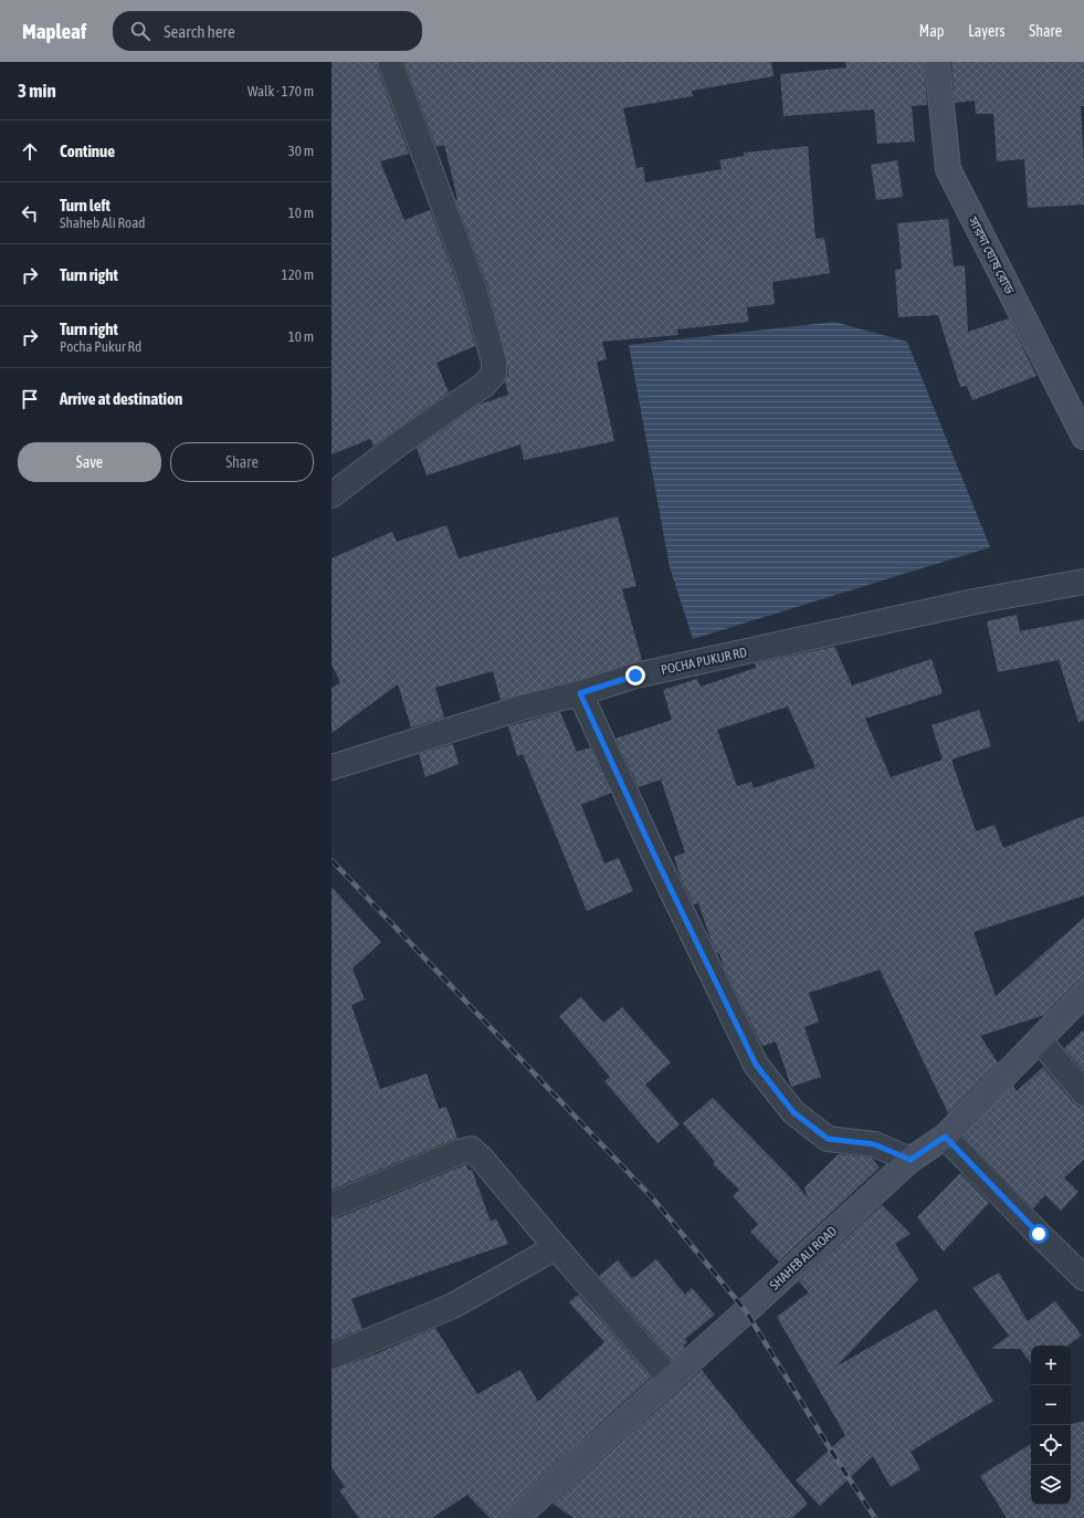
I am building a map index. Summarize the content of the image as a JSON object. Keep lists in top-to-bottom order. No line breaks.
{"streets":{"main road":["সারদা ঘোষ রোড","SHAHEB ALI ROAD"],"street":["POCHA PUKUR RD"]},"page":{"header":"Mapleaf","search":"Search here","nav":["Map","Layers","Share"],"heading":["3 min","Walk · 170 m"],"list":[["Continue","30 m"],["Turn left","Shaheb Ali Road","10 m"],["Turn right","120 m"],["Turn right","Pocha Pukur Rd","10 m"],"Arrive at destination"],"buttons":["Save","Share"],"map_buttons":["+","−"]}}
